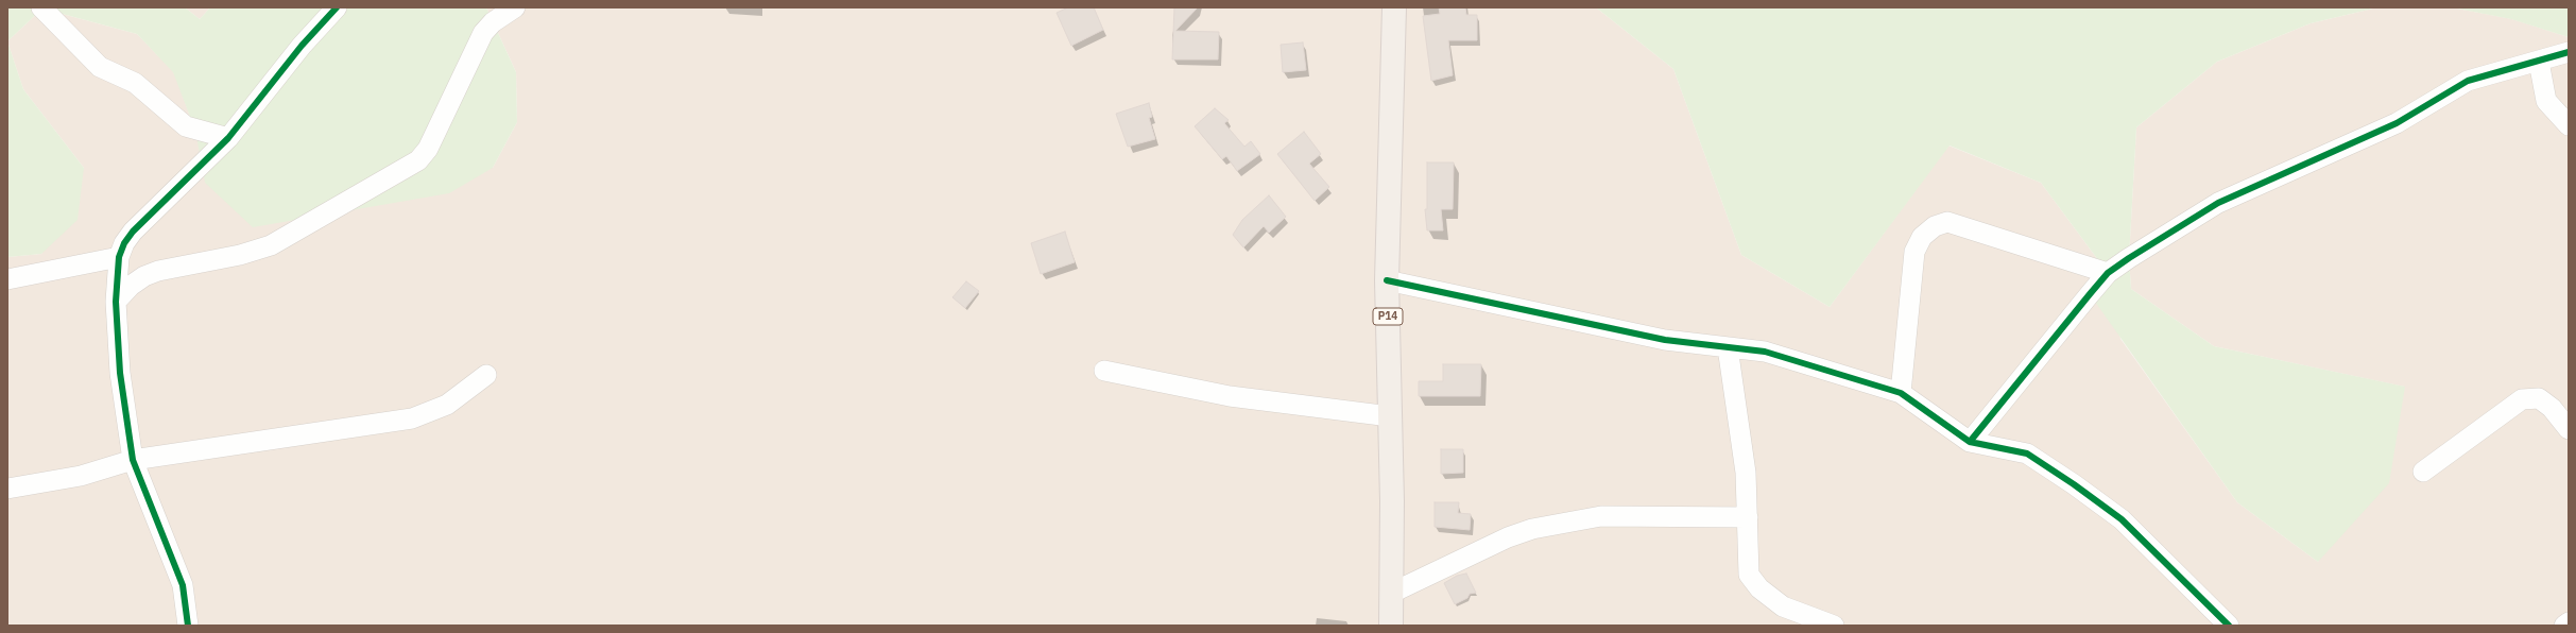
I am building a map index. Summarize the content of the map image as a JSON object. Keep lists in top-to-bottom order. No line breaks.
{"streets":{"main road":["P14"]}}
